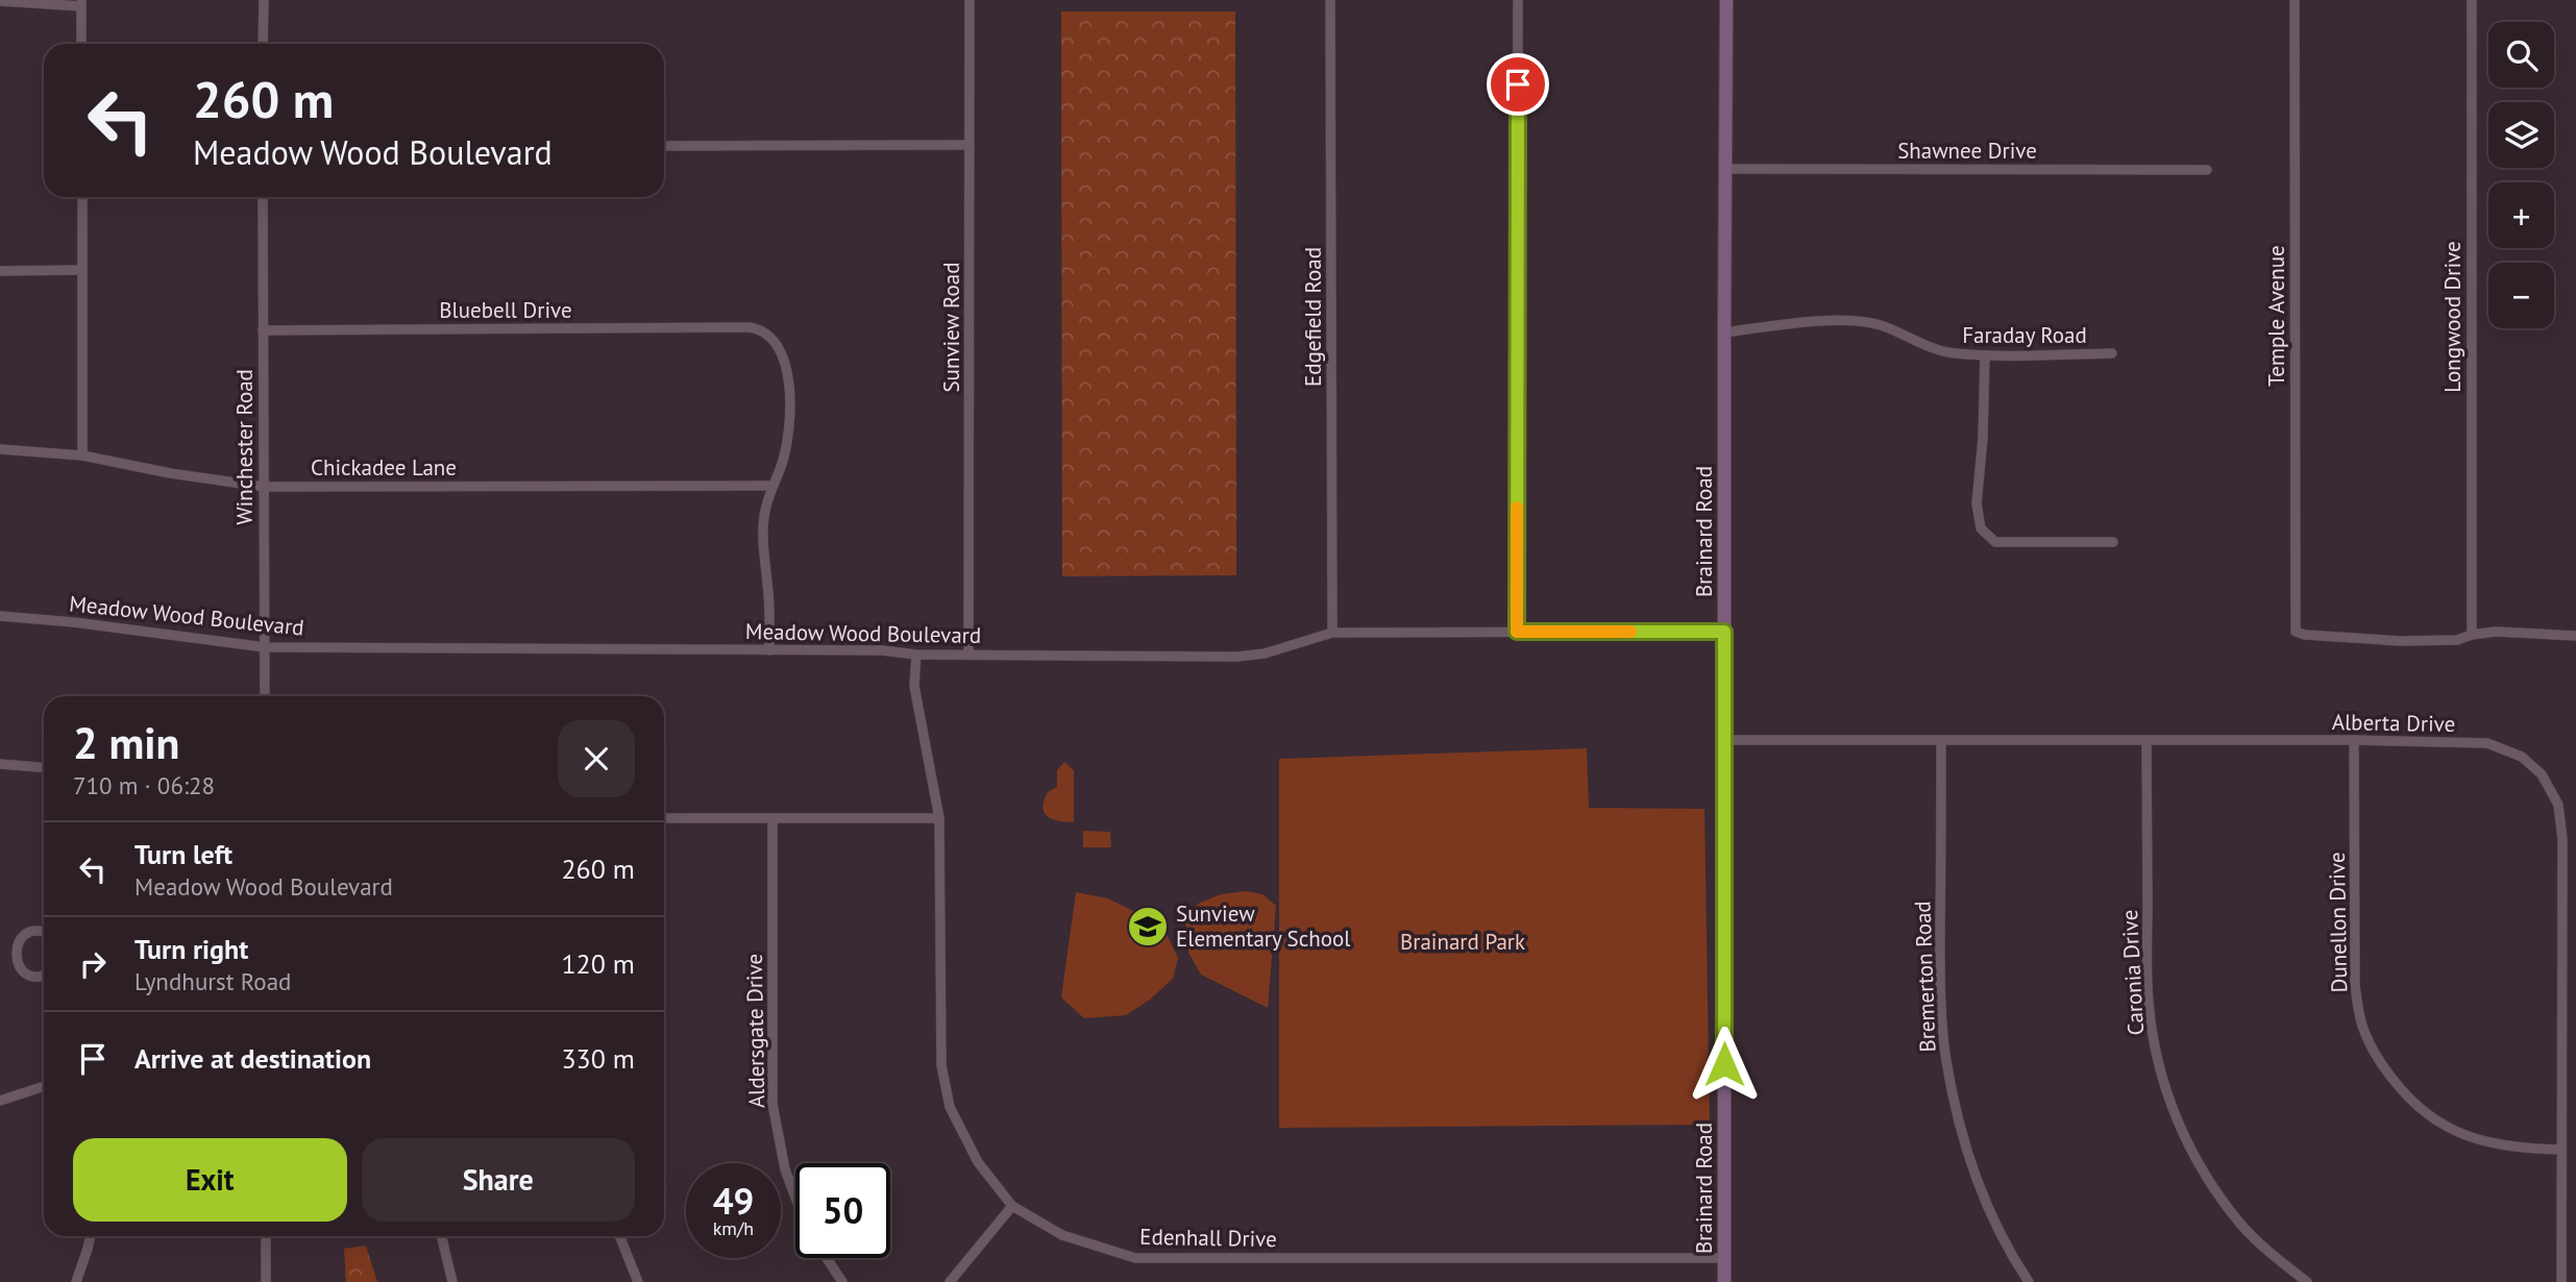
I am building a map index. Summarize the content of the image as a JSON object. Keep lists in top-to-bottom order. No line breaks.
{"streets":{"main road":["Brainard Road"],"street":["Shawnee Drive","Bluebell Drive","Temple Avenue","Edgefield Road","Longwood Drive","Sunview Road","Faraday Road","Winchester Road","Chickadee Lane","Meadow Wood Boulevard","Alberta Drive","Dunellon Drive","Caronia Drive","Bremerton Road","Aldersgate Drive","Edenhall Drive"]},"crossings":[["Shawnee Drive","Brainard Road"],["Bluebell Drive","Winchester Road"],["Bluebell Drive","Chickadee Lane"],["Temple Avenue","Longwood Drive"],["Edgefield Road","Meadow Wood Boulevard"],["Sunview Road","Meadow Wood Boulevard"],["Faraday Road","Brainard Road"],["Winchester Road","Chickadee Lane"],["Winchester Road","Meadow Wood Boulevard"],["Brainard Road","Meadow Wood Boulevard"],["Brainard Road","Alberta Drive"],["Brainard Road","Edenhall Drive"],["Meadow Wood Boulevard","Edenhall Drive"],["Alberta Drive","Dunellon Drive"],["Alberta Drive","Caronia Drive"],["Alberta Drive","Bremerton Road"]],"parks":["Brainard Park"],"places":{"school or university":["Sunview Elementary School"]},"page":{"map_buttons":["+","−"],"turn":["260 m","Meadow Wood Boulevard"],"heading":["2 min","710 m · 06:28"],"list":[{"name":"Turn left","note":"Meadow Wood Boulevard","value":"260 m"},{"name":"Turn right","note":"Lyndhurst Road","value":"120 m"},{"name":"Arrive at destination","value":"330 m"}],"buttons":["Exit","Share"],"speed":"49 km/h","limit":"50"}}
